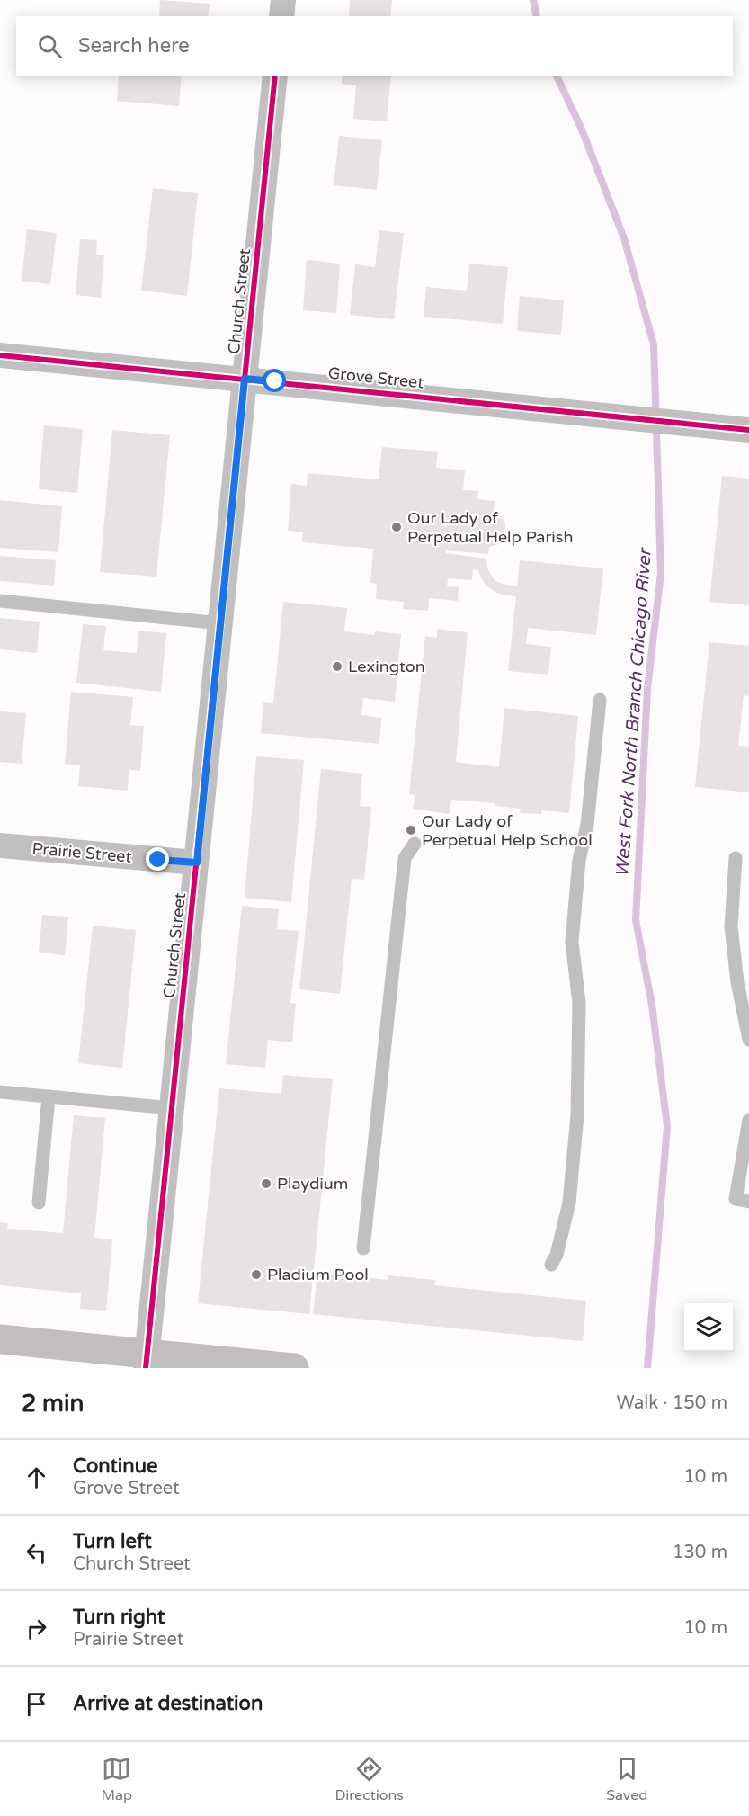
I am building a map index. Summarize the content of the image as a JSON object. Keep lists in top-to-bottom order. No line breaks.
{"streets":{"street":["Church Street","Grove Street","Prairie Street"]},"crossings":[["Church Street","Grove Street"],["Church Street","Prairie Street"]],"water":["West Fork North Branch Chicago River"],"places":["Our Lady of Perpetual Help Parish","Lexington","Our Lady of Perpetual Help School","Playdium","Pladium Pool"],"page":{"search":"Search here","heading":["2 min","Walk · 150 m"],"list":[["Continue","Grove Street","10 m"],["Turn left","Church Street","130 m"],["Turn right","Prairie Street","10 m"],"Arrive at destination"],"nav":["Map","Directions","Saved"]}}
